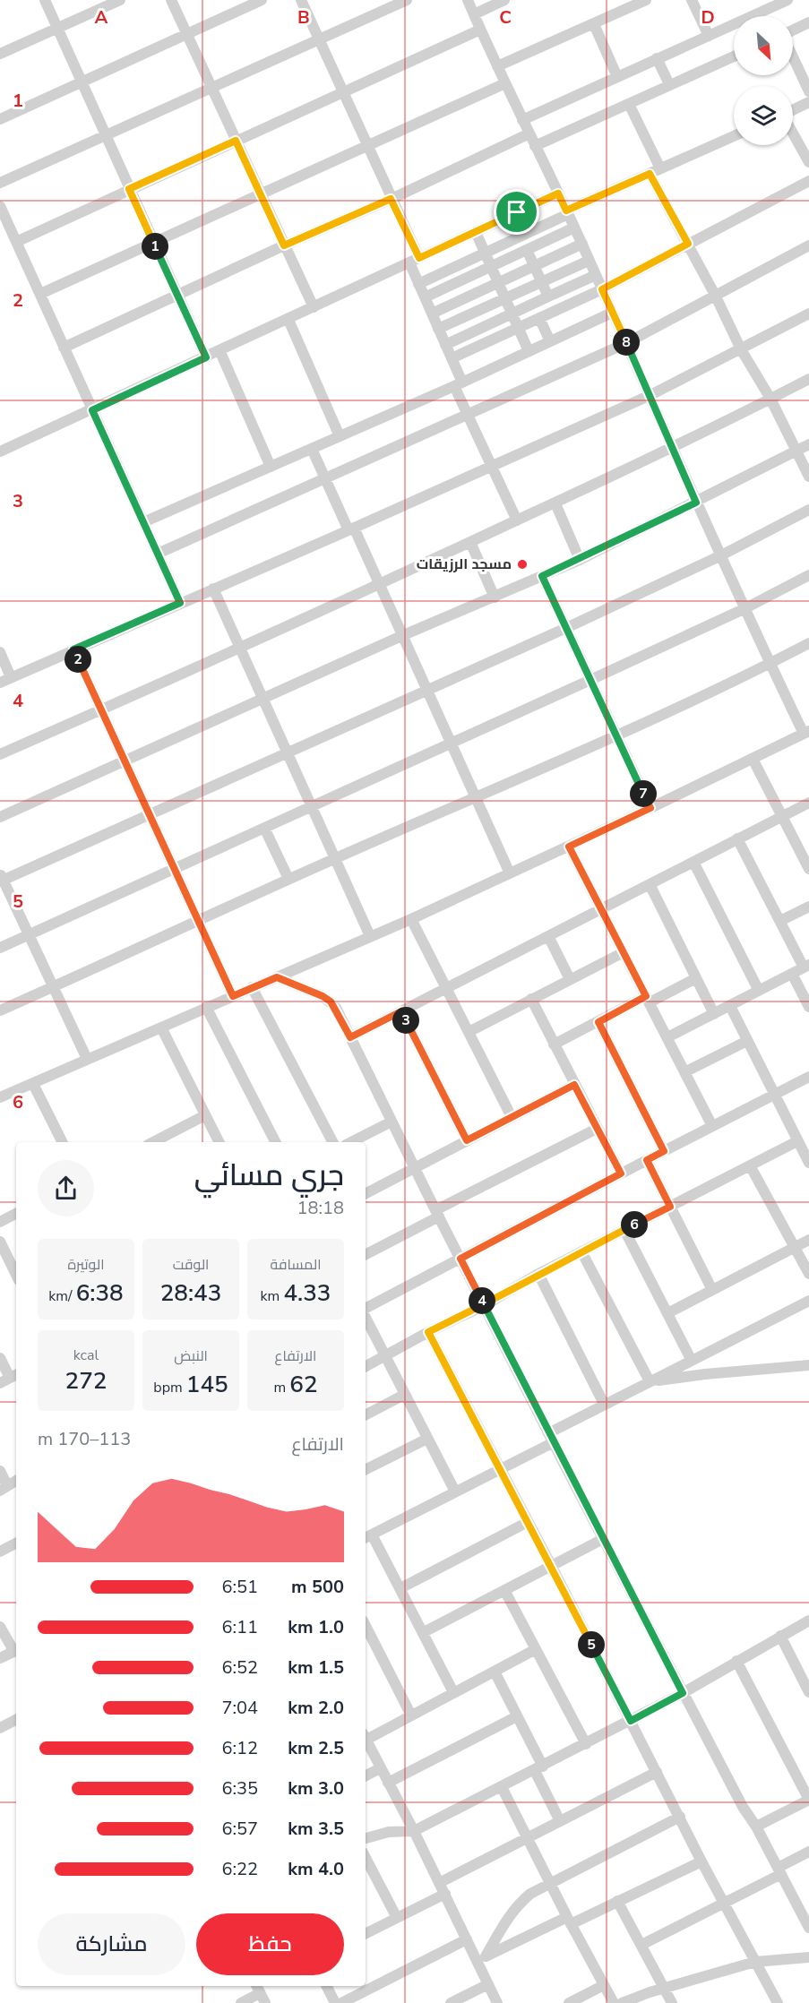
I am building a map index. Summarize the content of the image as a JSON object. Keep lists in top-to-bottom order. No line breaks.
{"places":["مسجد الرزيقات"],"north":"bottom right","page":{"pins":["1","8","2","7","3","6","4","5"],"heading":["جري مسائي","18:18"],"stats":[["المسافة","4.33 km"],["الوقت","28:43"],["الوتيرة","6:38 /km"],["الارتفاع","62 m"],["النبض","145 bpm"],["kcal","272"]],"chart":["الارتفاع","113–170 m"],"list":[{"name":"500 m","note":"6:51"},{"name":"1.0 km","note":"6:11"},{"name":"1.5 km","note":"6:52"},{"name":"2.0 km","note":"7:04"},{"name":"2.5 km","note":"6:12"},{"name":"3.0 km","note":"6:35"},{"name":"3.5 km","note":"6:57"},{"name":"4.0 km","note":"6:22"}],"buttons":["حفظ","مشاركة"]},"grid":{"columns":["A","B","C","D"],"rows":["1","2","3","4","5","6"]}}
